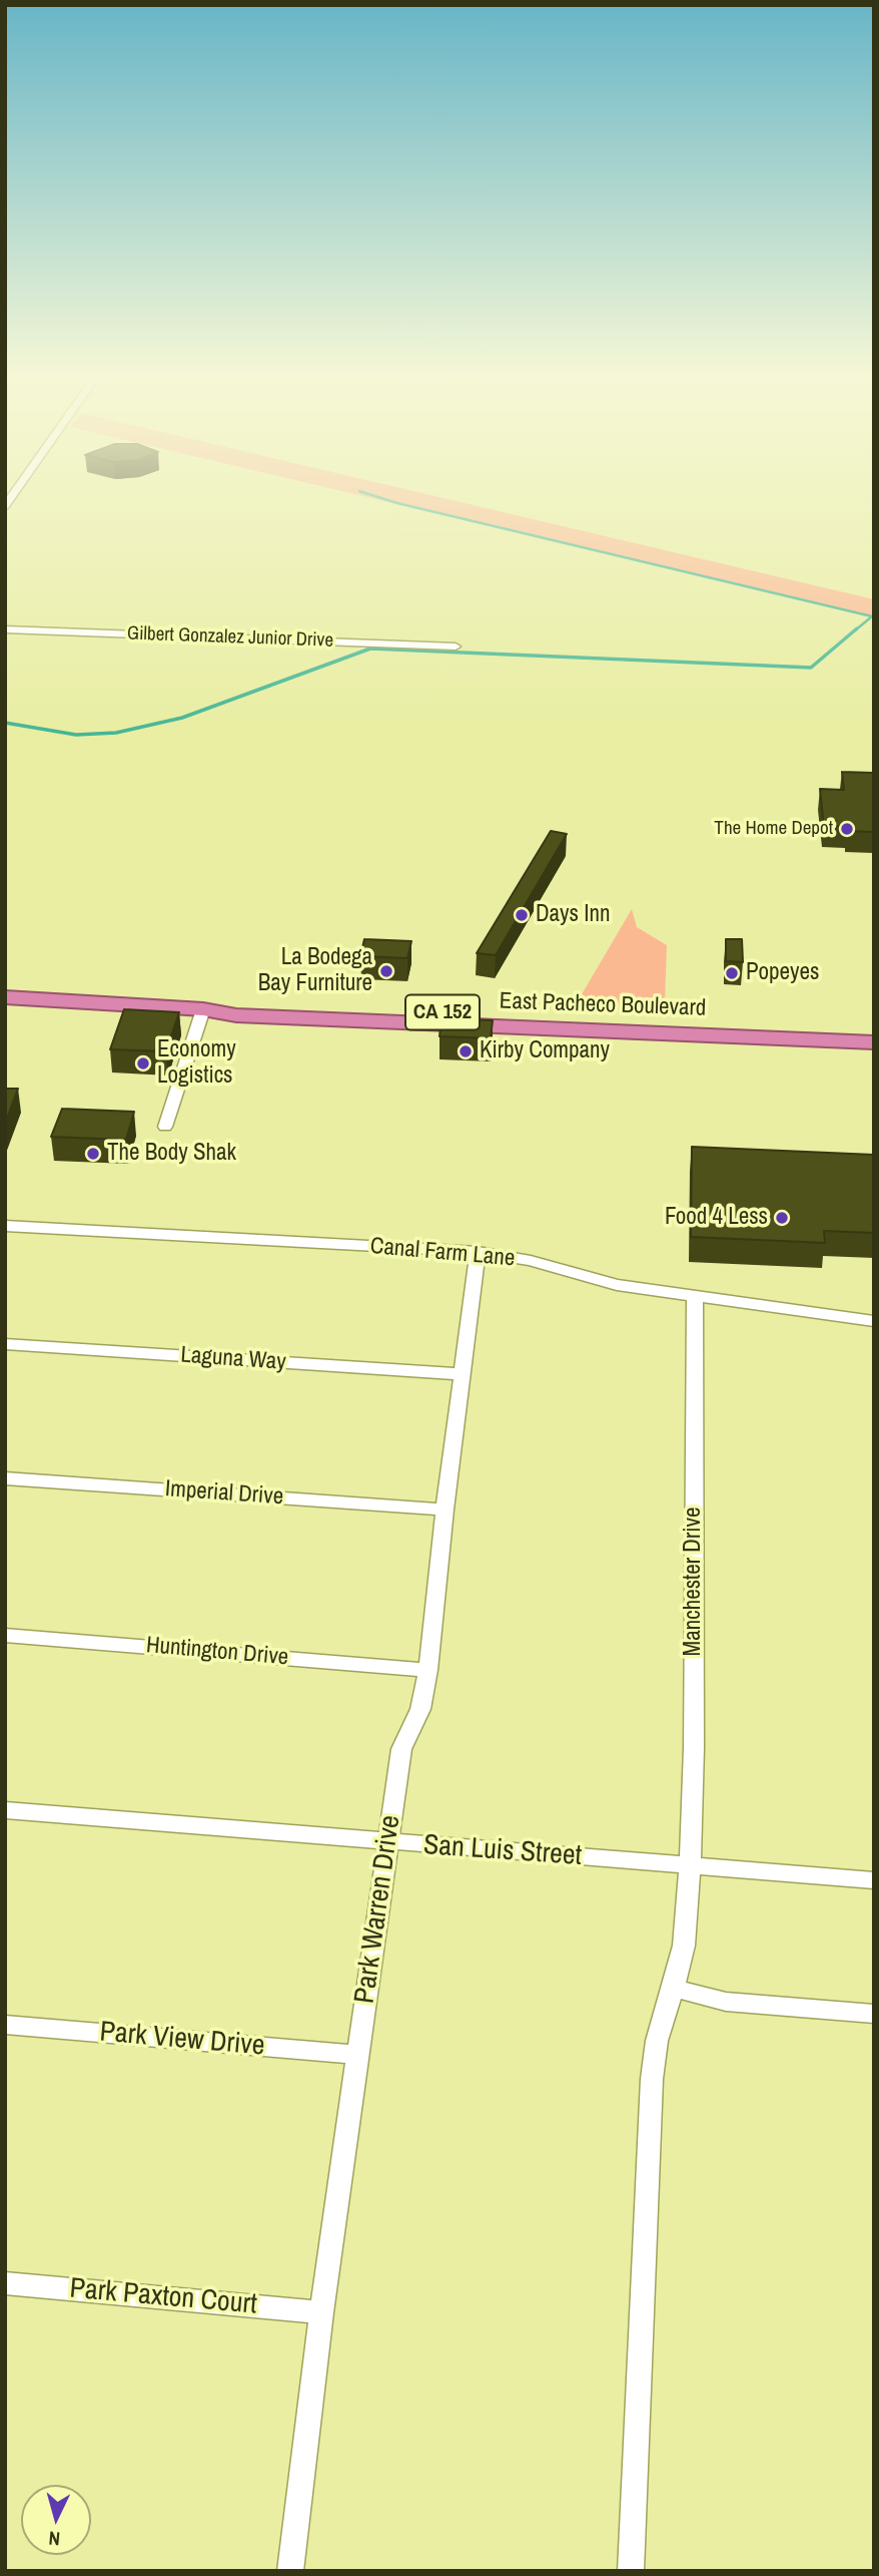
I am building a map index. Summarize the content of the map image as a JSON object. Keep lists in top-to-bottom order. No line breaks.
{"streets":{"highway":["East Pacheco Boulevard","CA 152"],"street":["Gilbert Gonzalez Junior Drive","Canal Farm Lane","Laguna Way","Imperial Drive","Manchester Drive","Huntington Drive","San Luis Street","Park Warren Drive","Park View Drive","Park Paxton Court"]},"crossings":[["Canal Farm Lane","Manchester Drive"],["Canal Farm Lane","Park Warren Drive"],["Laguna Way","Park Warren Drive"],["Imperial Drive","Park Warren Drive"],["Manchester Drive","San Luis Street"],["Huntington Drive","Park Warren Drive"],["San Luis Street","Park Warren Drive"],["Park Warren Drive","Park View Drive"],["Park Warren Drive","Park Paxton Court"]],"places":["The Home Depot","Days Inn","La Bodega Bay Furniture","Popeyes","Kirby Company","Economy Logistics","The Body Shak","Food 4 Less"],"north":"bottom"}
